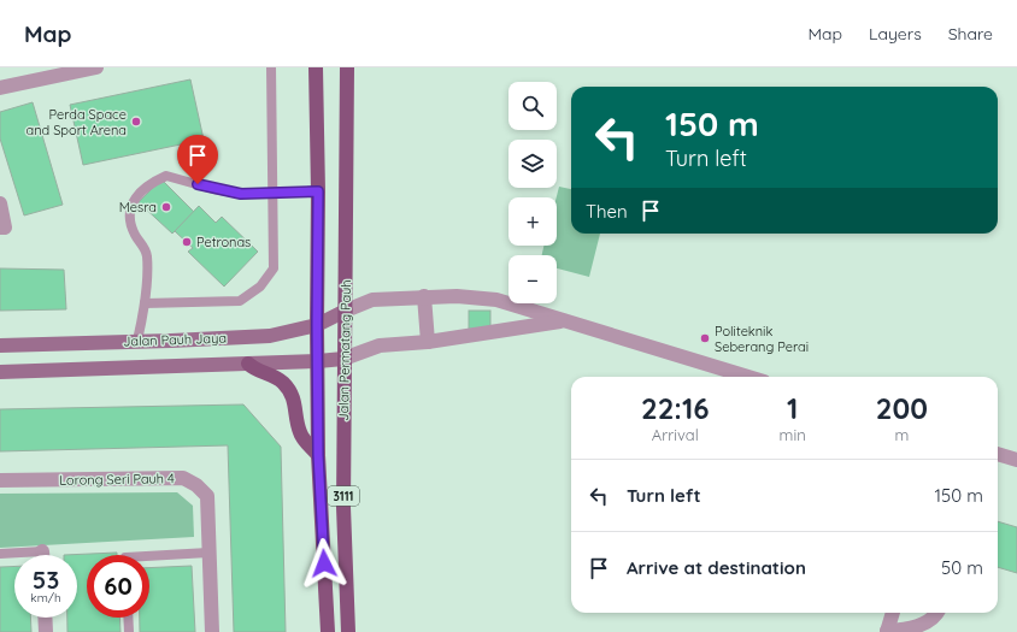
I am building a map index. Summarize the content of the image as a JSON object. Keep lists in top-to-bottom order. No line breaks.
{"streets":{"main road":["Jalan Permatang Pauh","3111"],"street":["Jalan Pauh Jaya","Lorong Seri Pauh 4"]},"crossings":[["Jalan Pauh Jaya","Jalan Permatang Pauh"]],"places":["Perda Space and Sport Arena","Mesra","Petronas","Politeknik Seberang Perai"],"page":{"header":"Map","nav":["Map","Layers","Share"],"map_buttons":["+","−"],"turn":["150 m","Turn left"],"then":"Then","eta":["22:16","Arrival","1","min","200","m"],"list":[{"name":"Turn left","value":"150 m"},{"name":"Arrive at destination","value":"50 m"}],"speed":"53 km/h","limit":"60"}}
